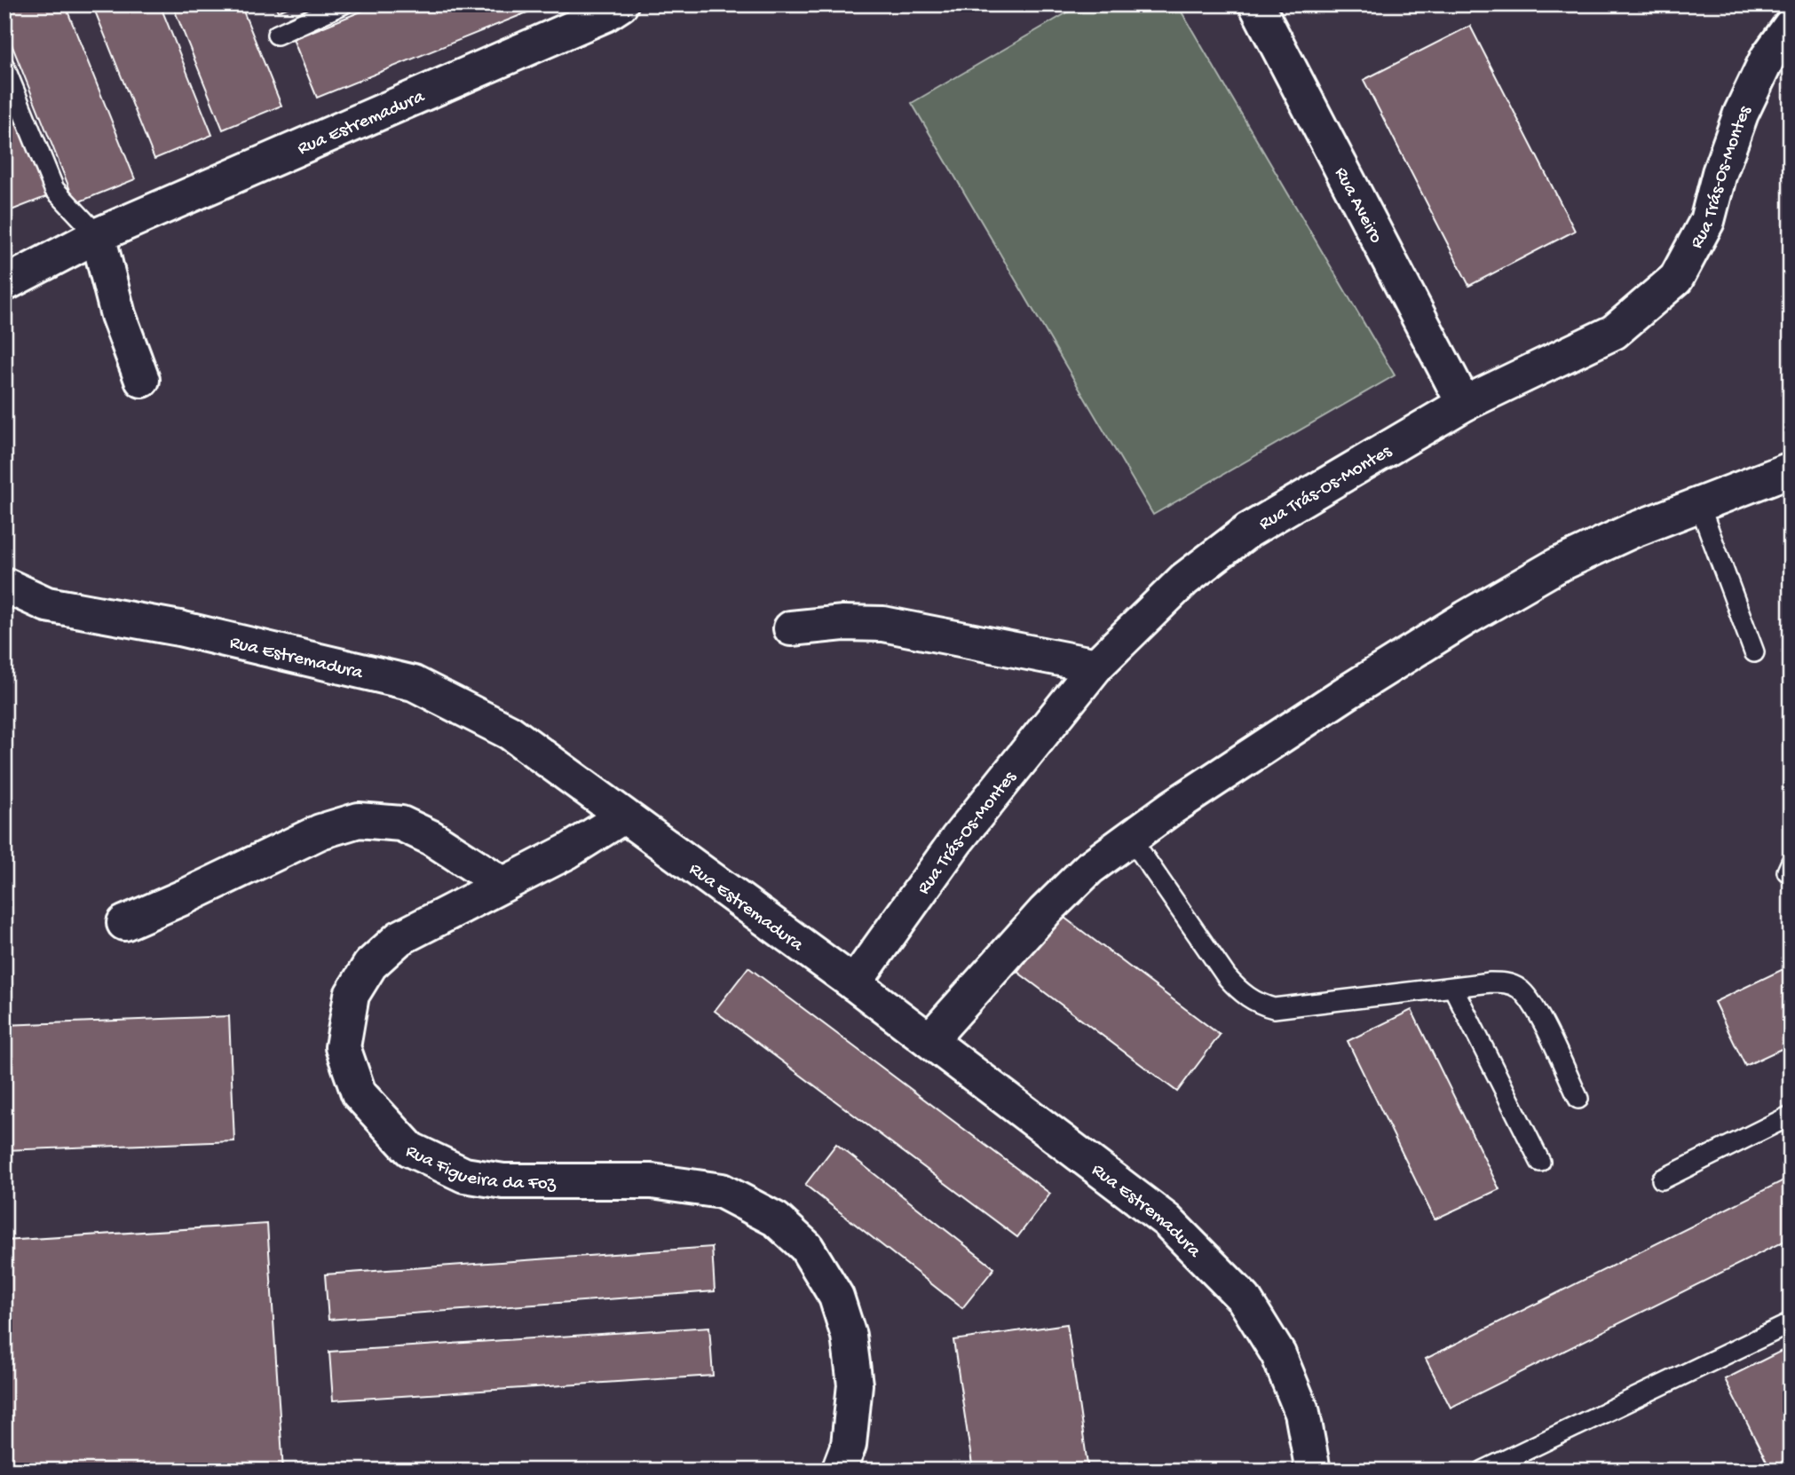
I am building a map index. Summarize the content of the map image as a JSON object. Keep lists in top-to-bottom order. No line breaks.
{"streets":{"street":["Rua Estremadura","Rua Trás-Os-Montes","Rua Aveiro","Rua Figueira da Foz"]},"crossings":[["Rua Estremadura","Rua Trás-Os-Montes"],["Rua Estremadura","Rua Figueira da Foz"],["Rua Trás-Os-Montes","Rua Aveiro"]]}
